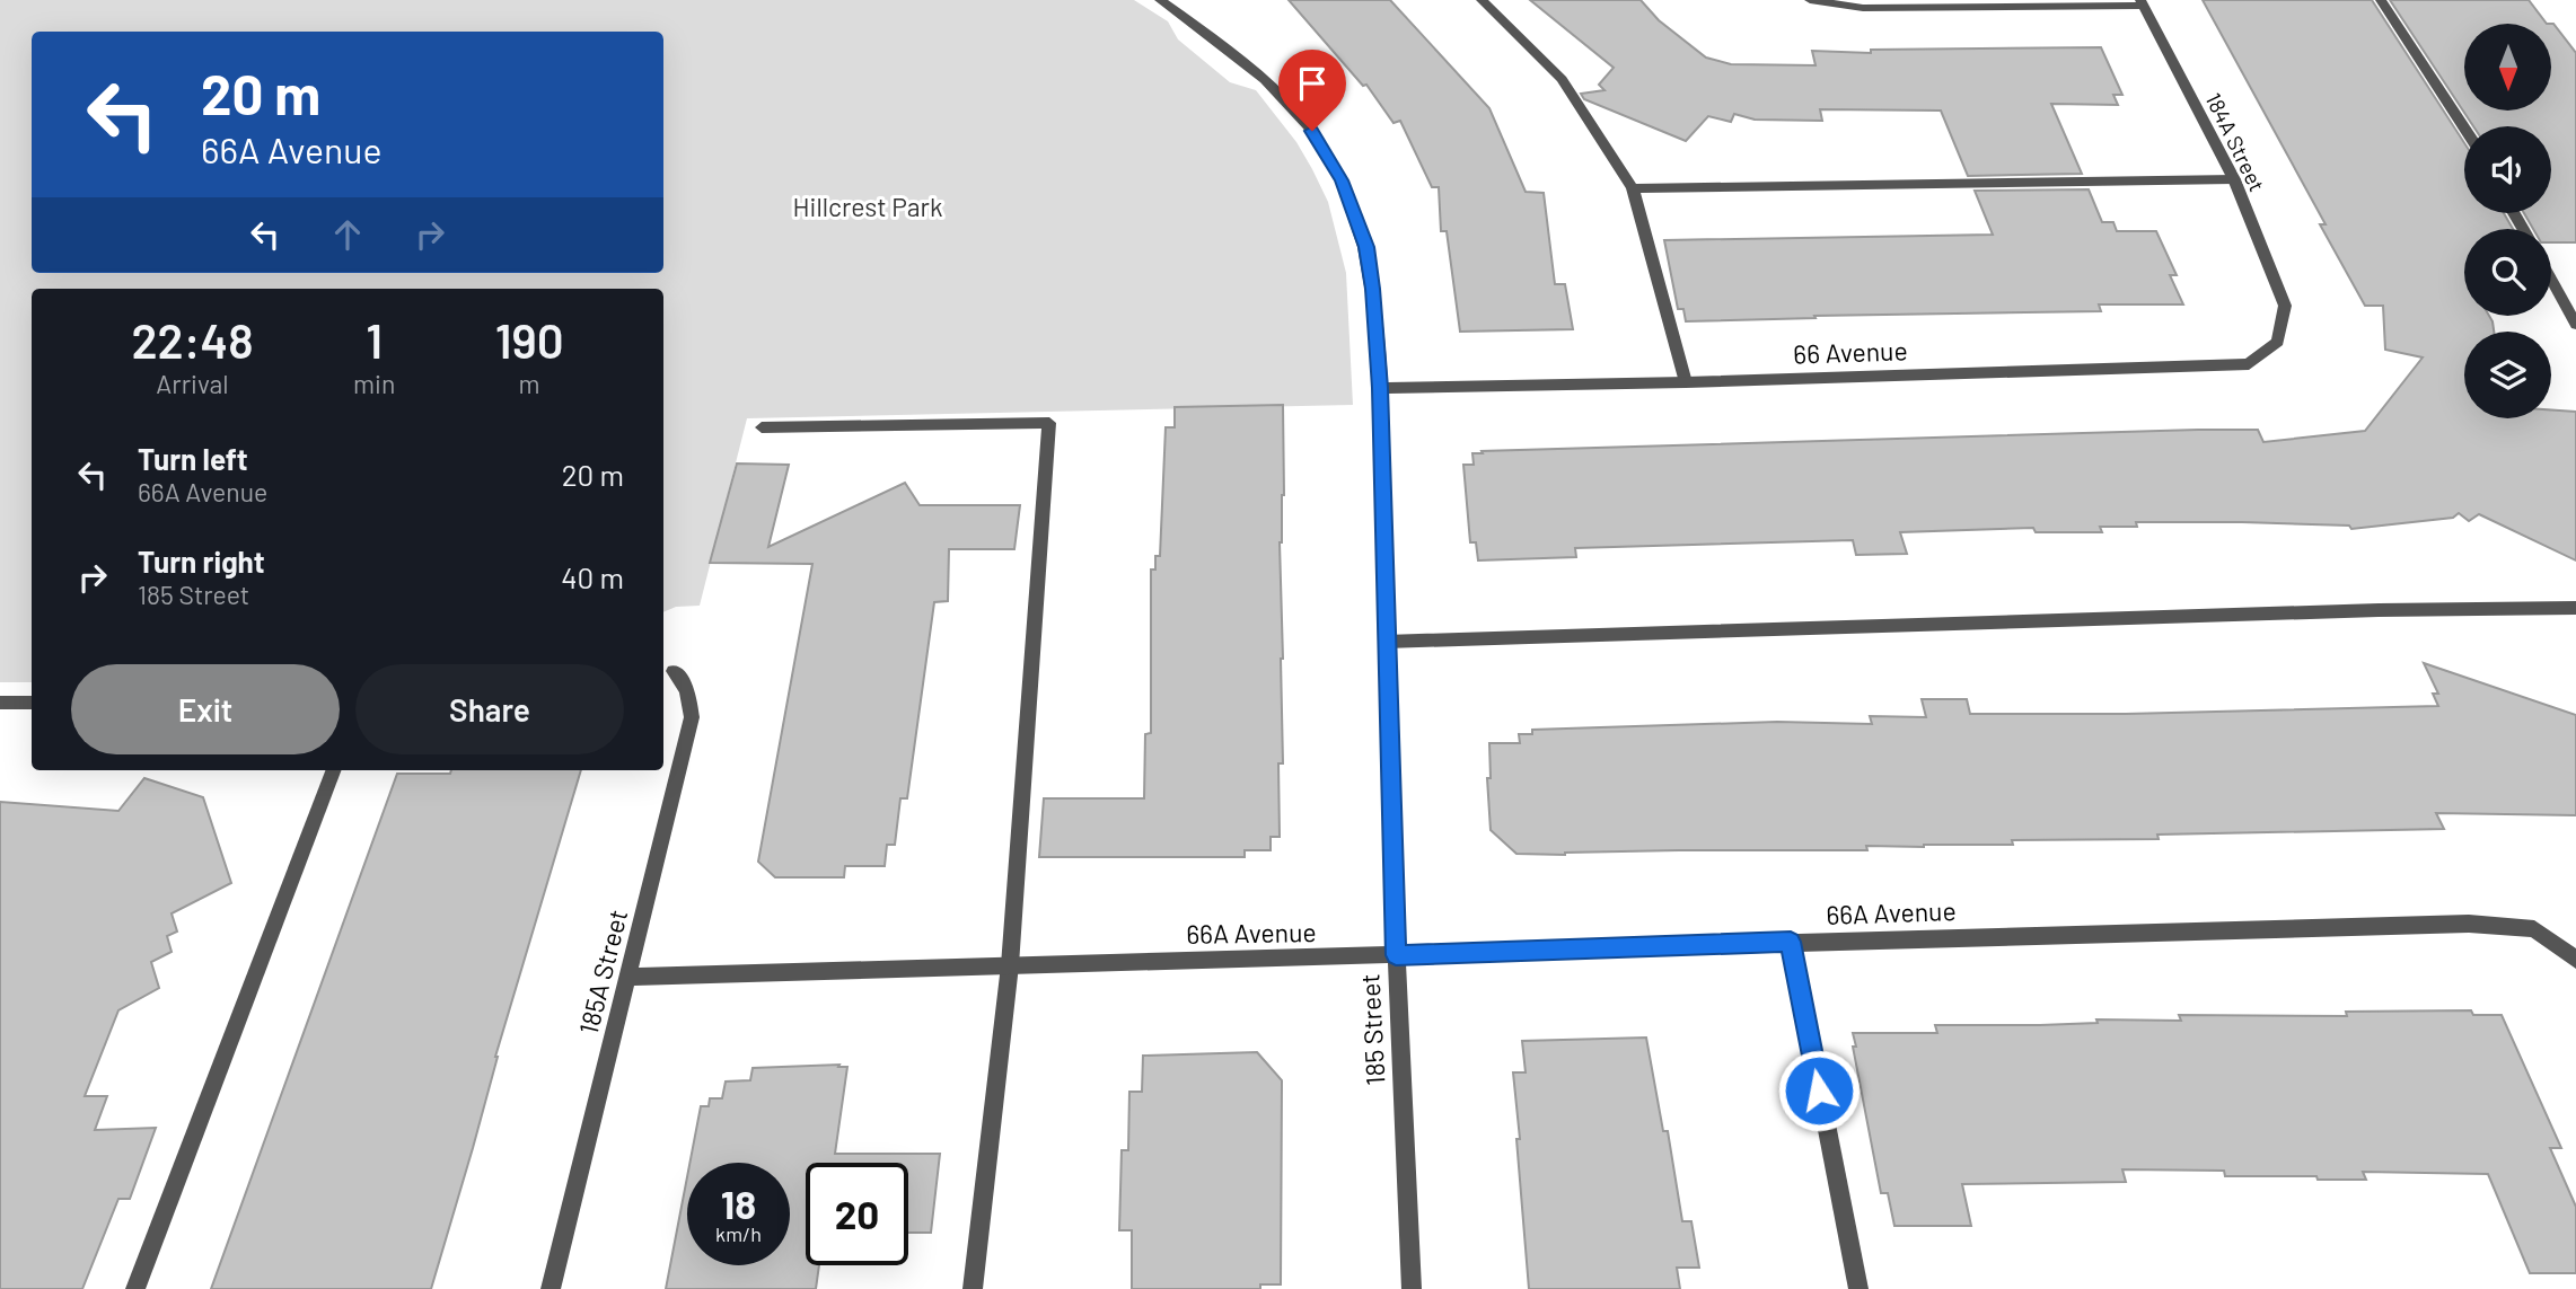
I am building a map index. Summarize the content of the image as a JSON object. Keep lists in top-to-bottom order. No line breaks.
{"streets":{"street":["184A Street","66 Avenue","66A Avenue","185A Street","185 Street"]},"crossings":[["184A Street","66 Avenue"],["66 Avenue","185 Street"],["66A Avenue","185A Street"],["66A Avenue","185 Street"]],"parks":["Hillcrest Park"],"north":"bottom","page":{"turn":["20 m","66A Avenue"],"eta":["22:48","Arrival","1","min","190","m"],"list":[{"name":"Turn left","note":"66A Avenue","value":"20 m"},{"name":"Turn right","note":"185 Street","value":"40 m"}],"buttons":["Exit","Share"],"speed":"18 km/h","limit":"20"}}
